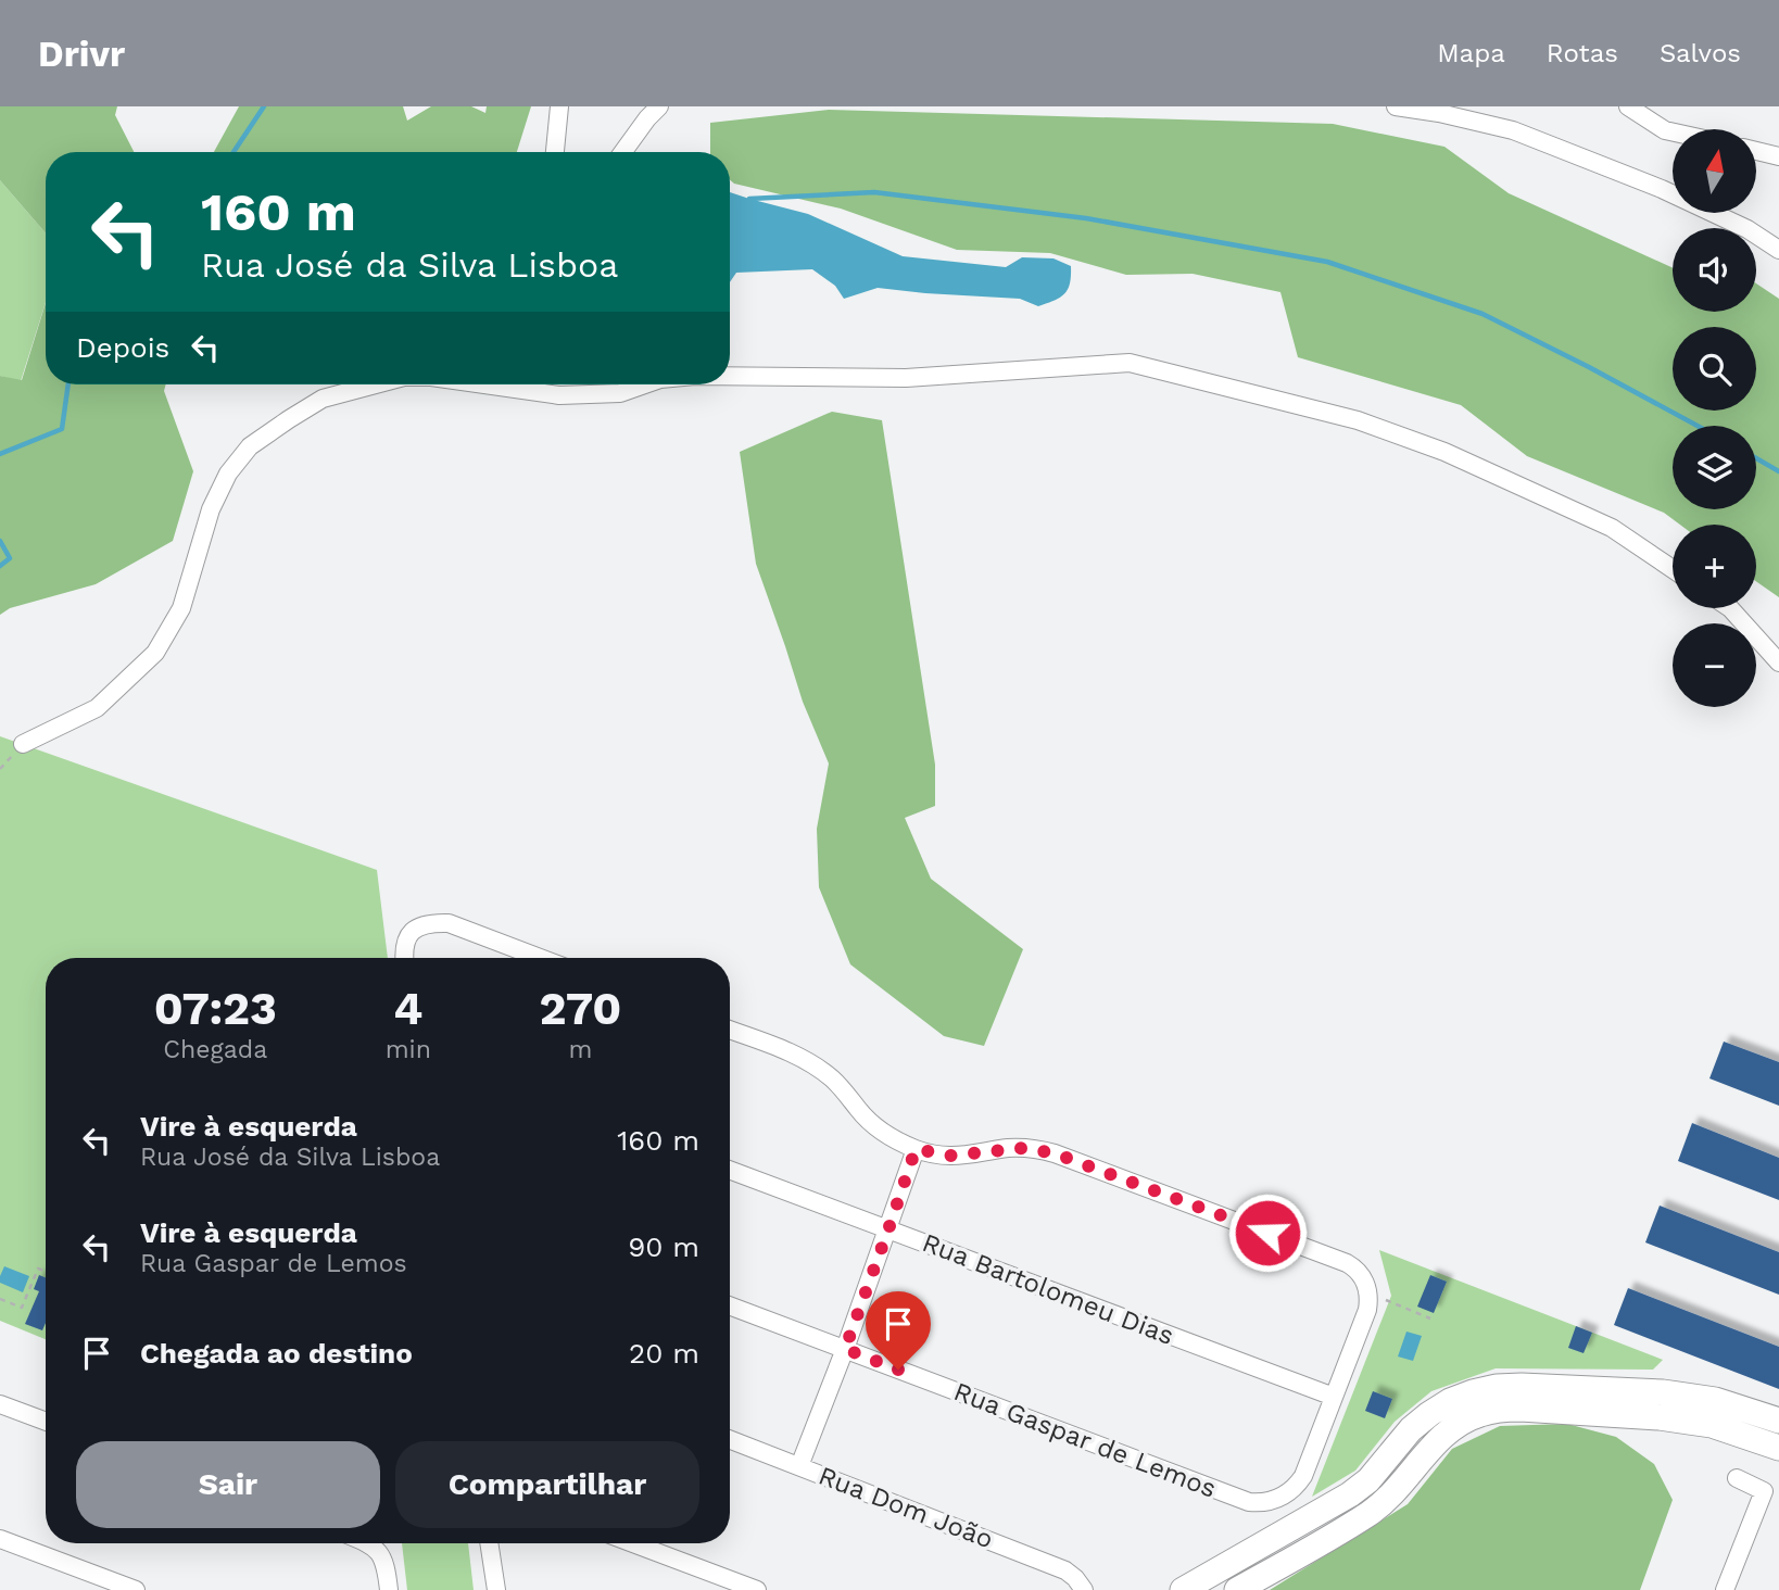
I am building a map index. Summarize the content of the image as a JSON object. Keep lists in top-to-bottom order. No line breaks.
{"streets":{"street":["Rua Bartolomeu Dias","Rua Gaspar de Lemos","Rua Dom João"]},"crossings":[["Rua Bartolomeu Dias","Rua Gaspar de Lemos"]],"north":"top","page":{"header":"Drivr","nav":["Mapa","Rotas","Salvos"],"map_buttons":["+","−"],"turn":["160 m","Rua José da Silva Lisboa"],"then":"Depois","eta":["07:23","Chegada","4","min","270","m"],"list":[{"name":"Vire à esquerda","note":"Rua José da Silva Lisboa","value":"160 m"},{"name":"Vire à esquerda","note":"Rua Gaspar de Lemos","value":"90 m"},{"name":"Chegada ao destino","value":"20 m"}],"buttons":["Sair","Compartilhar"]}}
